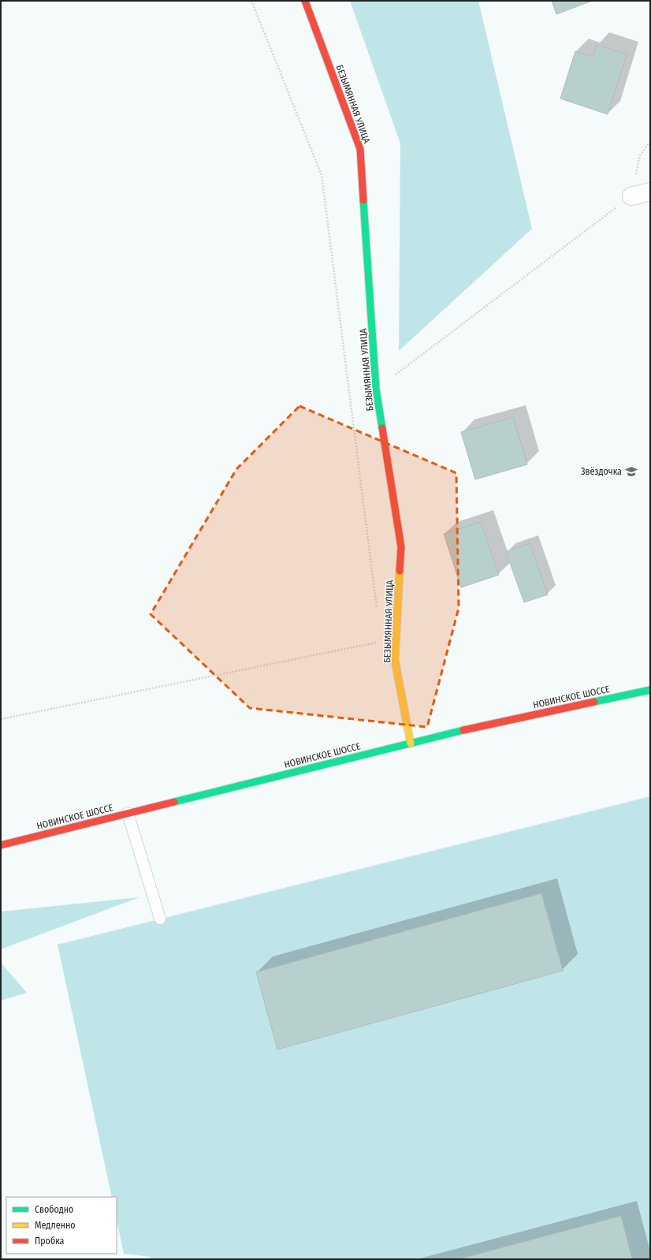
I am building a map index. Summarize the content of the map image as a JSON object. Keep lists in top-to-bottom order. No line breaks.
{"streets":{"street":["БЕЗЫМЯННАЯ УЛИЦА","НОВИНСКОЕ ШОССЕ"]},"crossings":[["БЕЗЫМЯННАЯ УЛИЦА","НОВИНСКОЕ ШОССЕ"]],"places":{"school or university":["Звёздочка"]},"legend":["Свободно","Медленно","Пробка"]}
